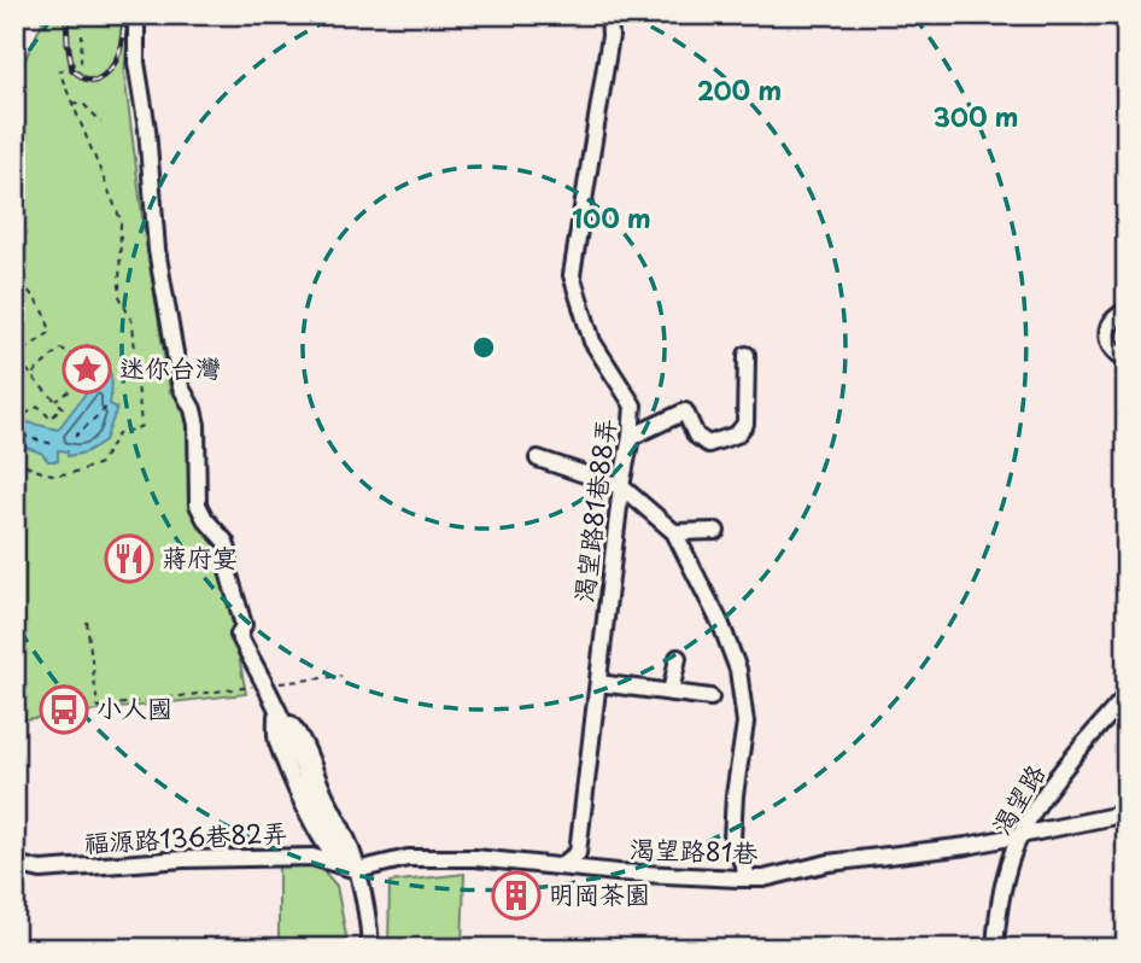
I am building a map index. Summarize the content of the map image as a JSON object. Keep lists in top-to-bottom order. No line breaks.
{"streets":{"street":["渴望路81巷88弄","渴望路","福源路136巷82弄","渴望路81巷"]},"crossings":[["渴望路81巷88弄","渴望路81巷"],["渴望路","渴望路81巷"],["福源路136巷82弄","渴望路81巷"]],"places":{"place":["迷你台灣"],"restaurant":["蔣府宴"],"bus stop":["小人國"],"building":["明岡茶園"]},"rings":["200 m","300 m","100 m"]}
